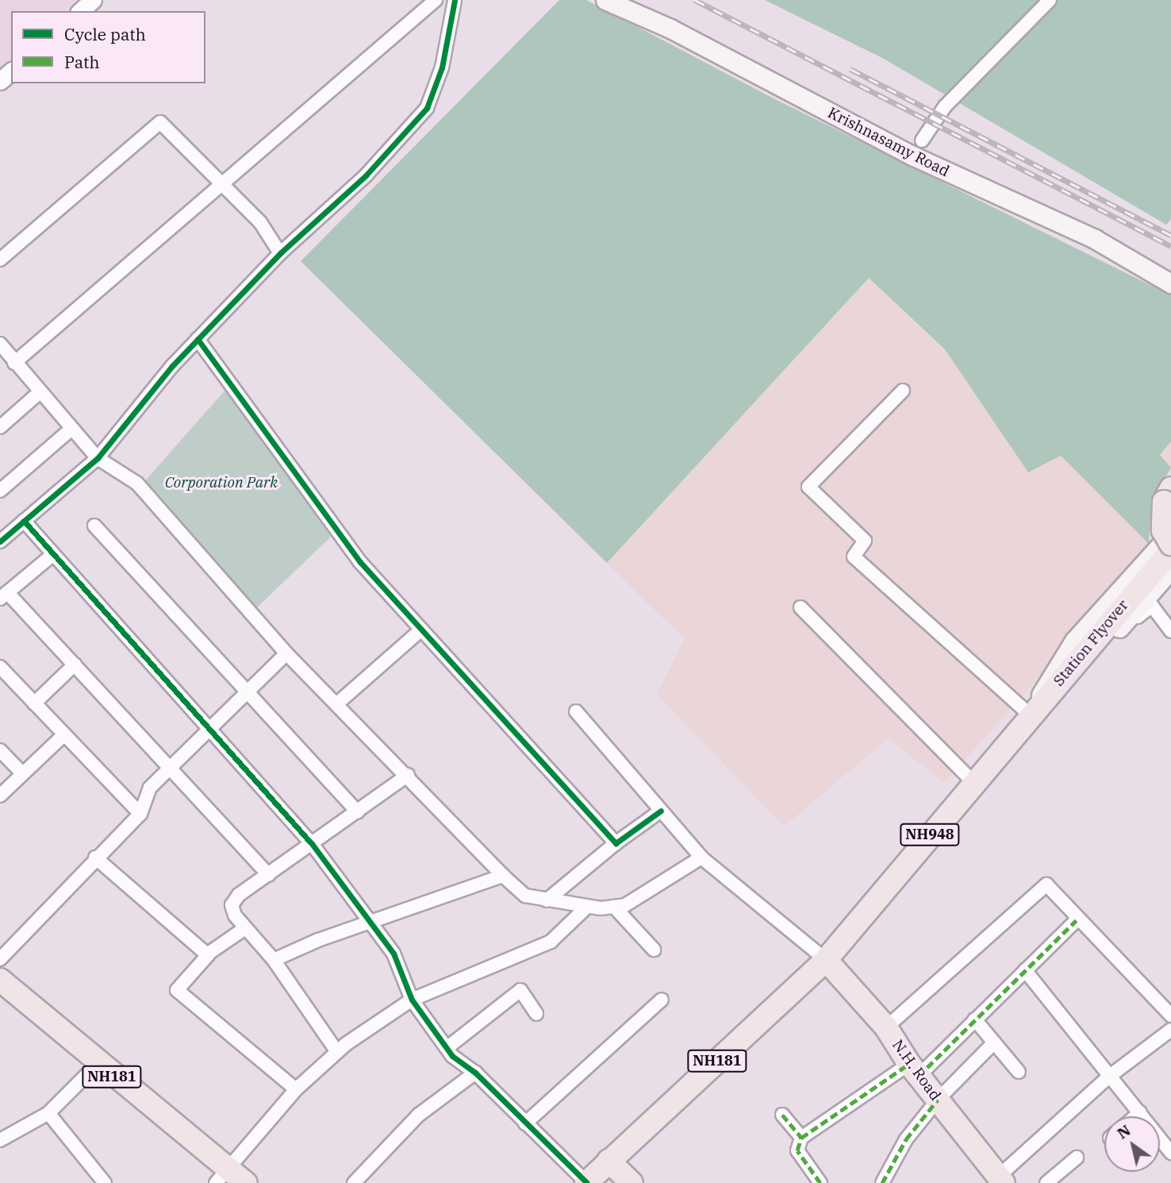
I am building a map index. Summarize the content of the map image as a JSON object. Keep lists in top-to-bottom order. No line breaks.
{"streets":{"highway":["Station Flyover","NH948","NH181","N.H. Road"],"main road":["Krishnasamy Road"]},"crossings":[["Station Flyover","NH948"],["NH948","NH181"],["NH948","N.H. Road"],["NH181","N.H. Road"]],"parks":["Corporation Park"],"legend":["Cycle path","Path"],"north":"top left"}
